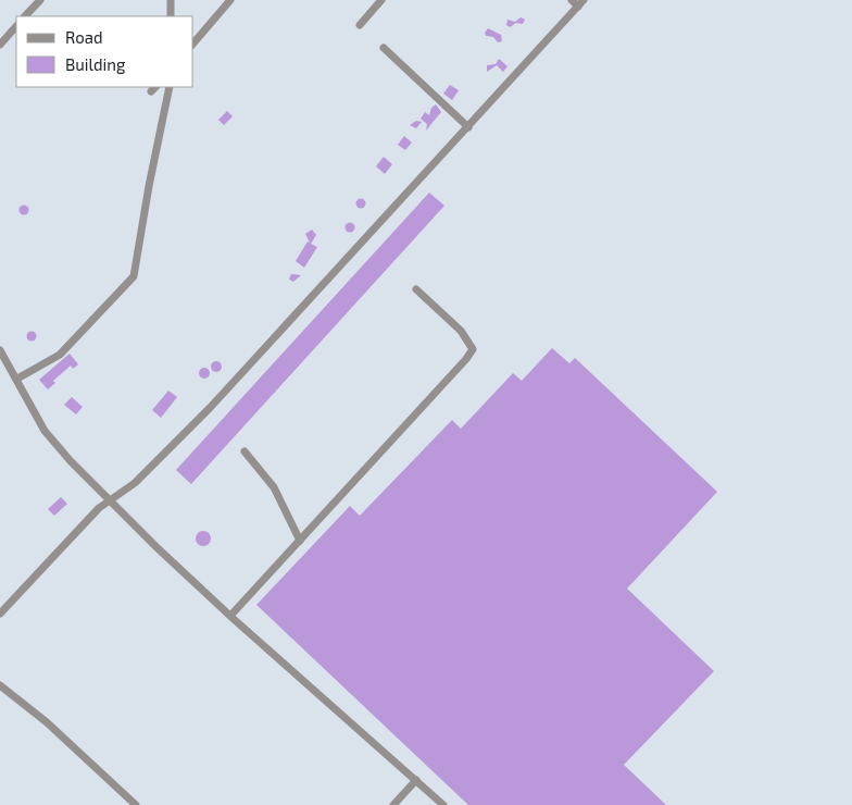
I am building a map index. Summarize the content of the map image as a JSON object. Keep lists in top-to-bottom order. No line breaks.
{"legend":["Road","Building"]}
